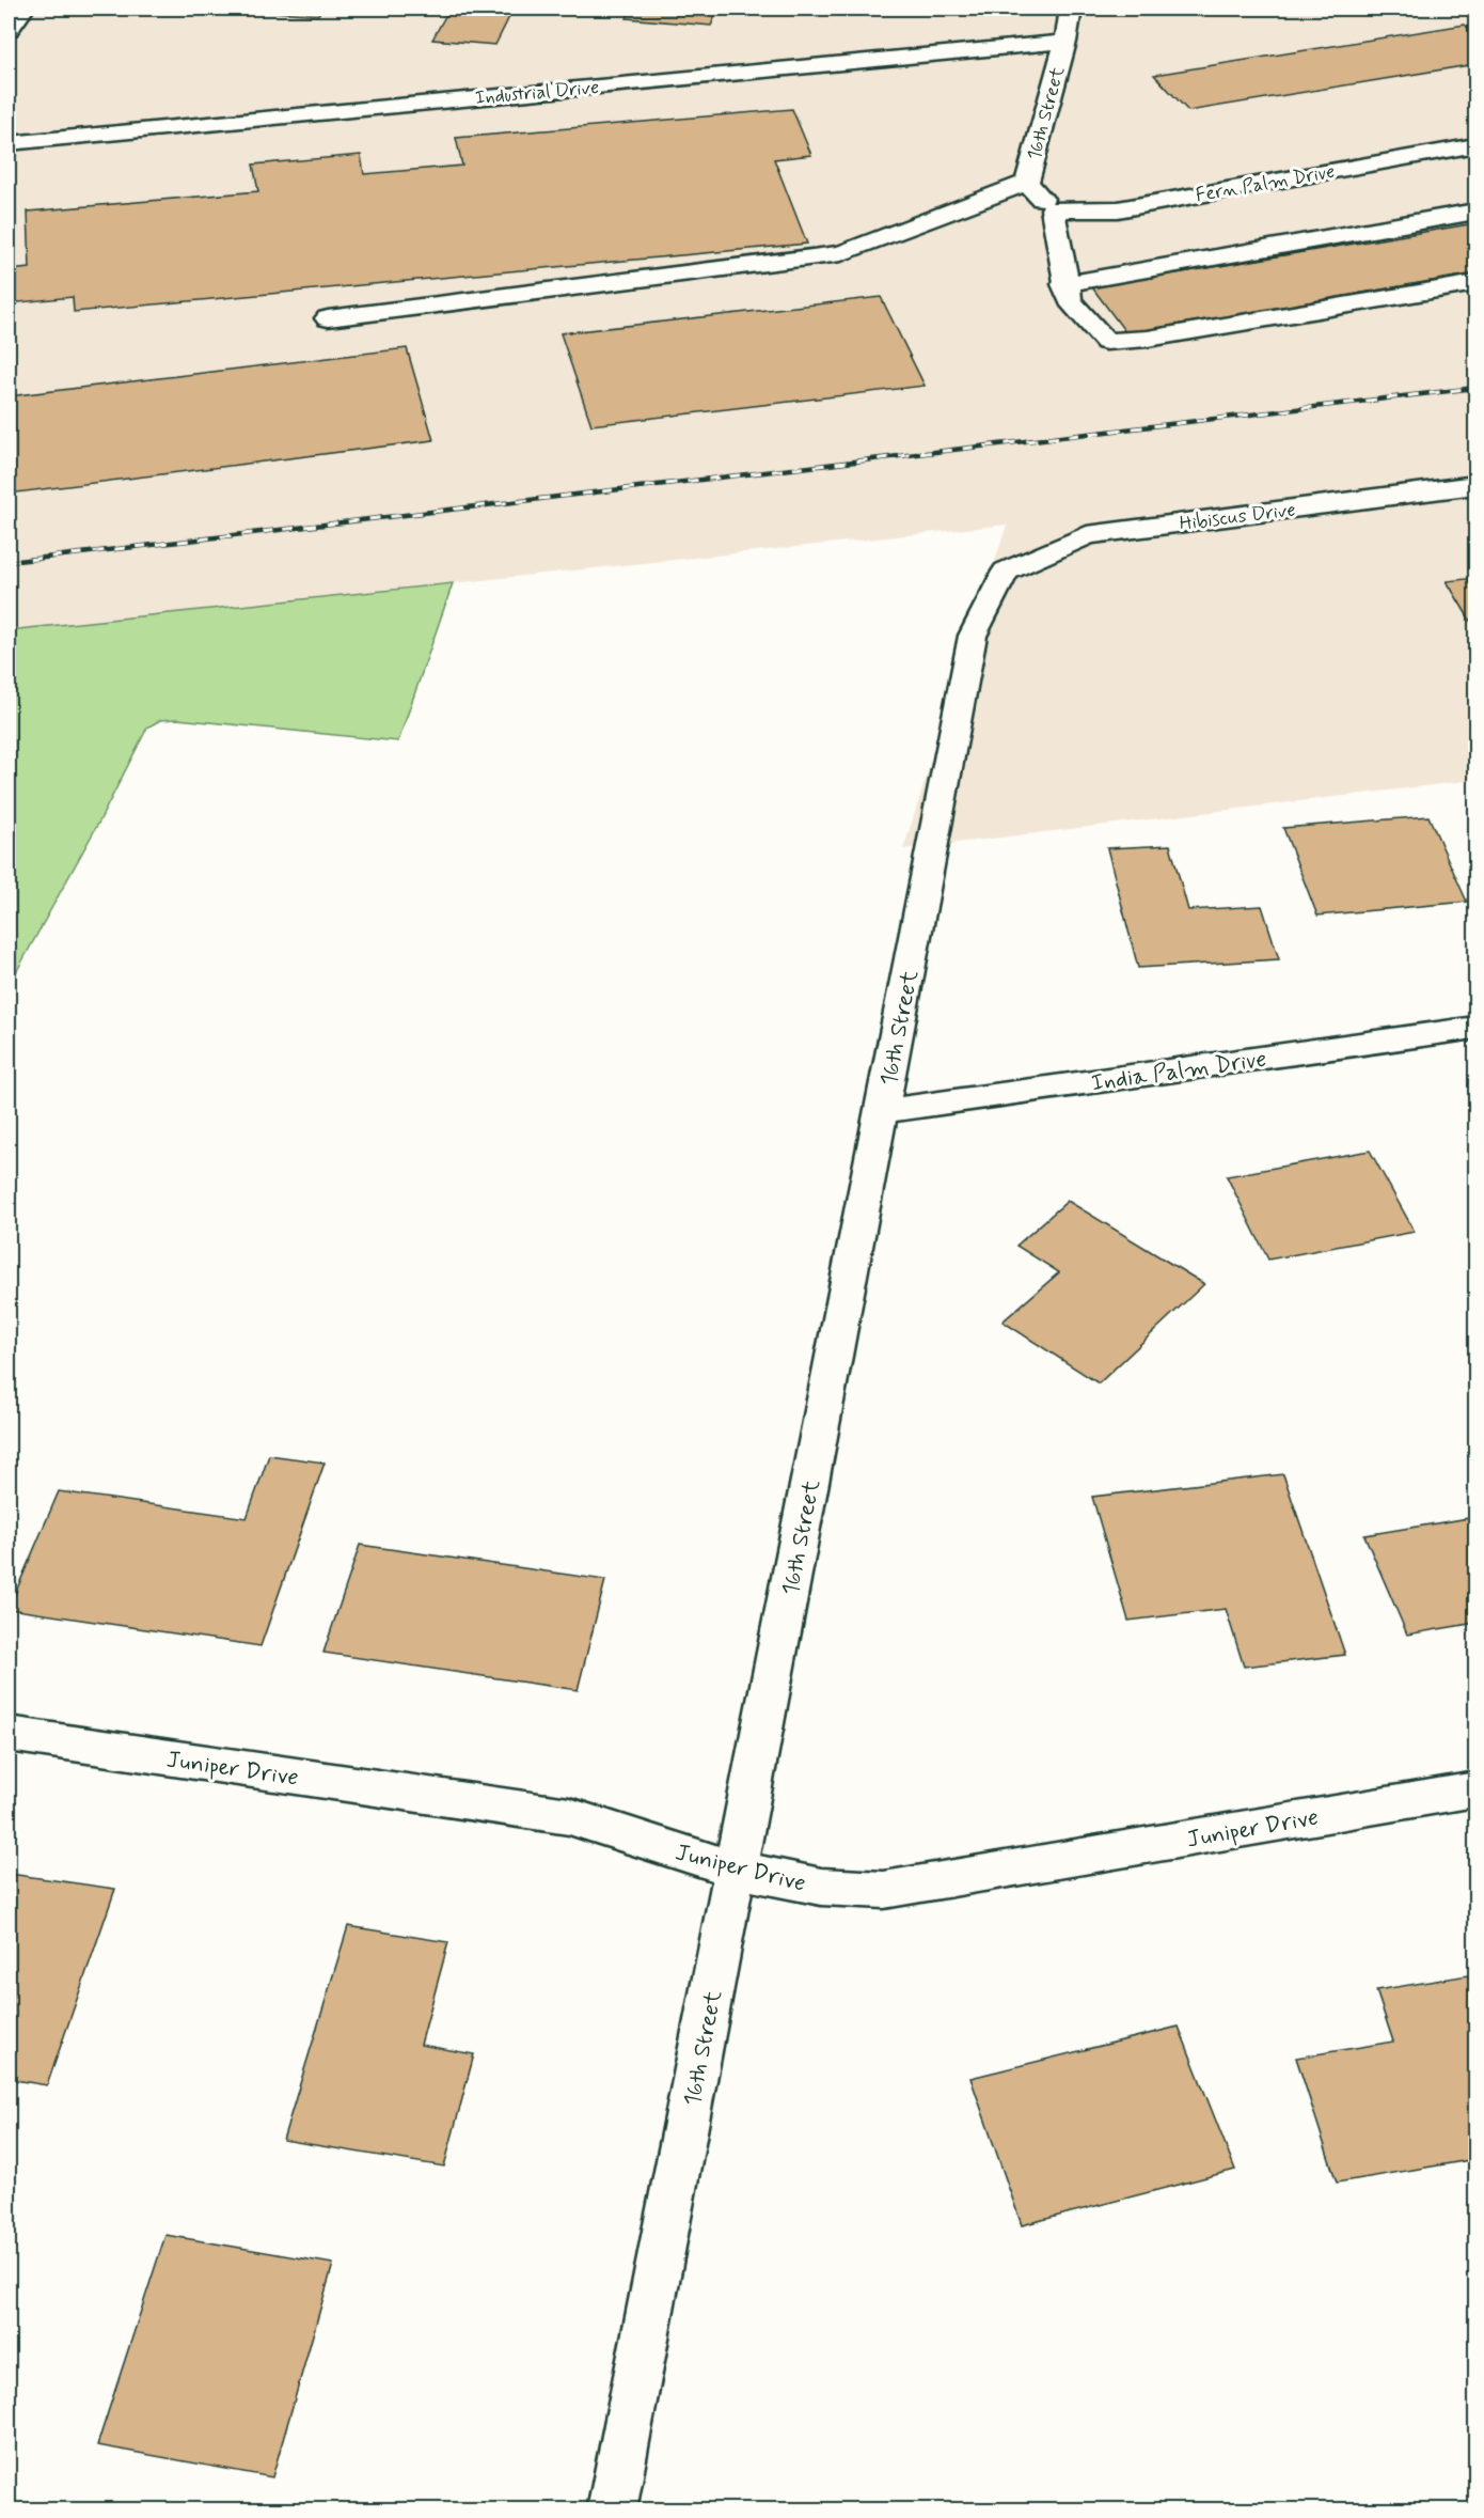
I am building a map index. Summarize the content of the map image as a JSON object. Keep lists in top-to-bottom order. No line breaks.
{"streets":{"street":["Industrial Drive","16th Street","Fern Palm Drive","Hibiscus Drive","India Palm Drive","Juniper Drive"]},"crossings":[["Industrial Drive","16th Street"],["16th Street","Fern Palm Drive"],["16th Street","Hibiscus Drive"],["16th Street","India Palm Drive"],["16th Street","Juniper Drive"]]}
